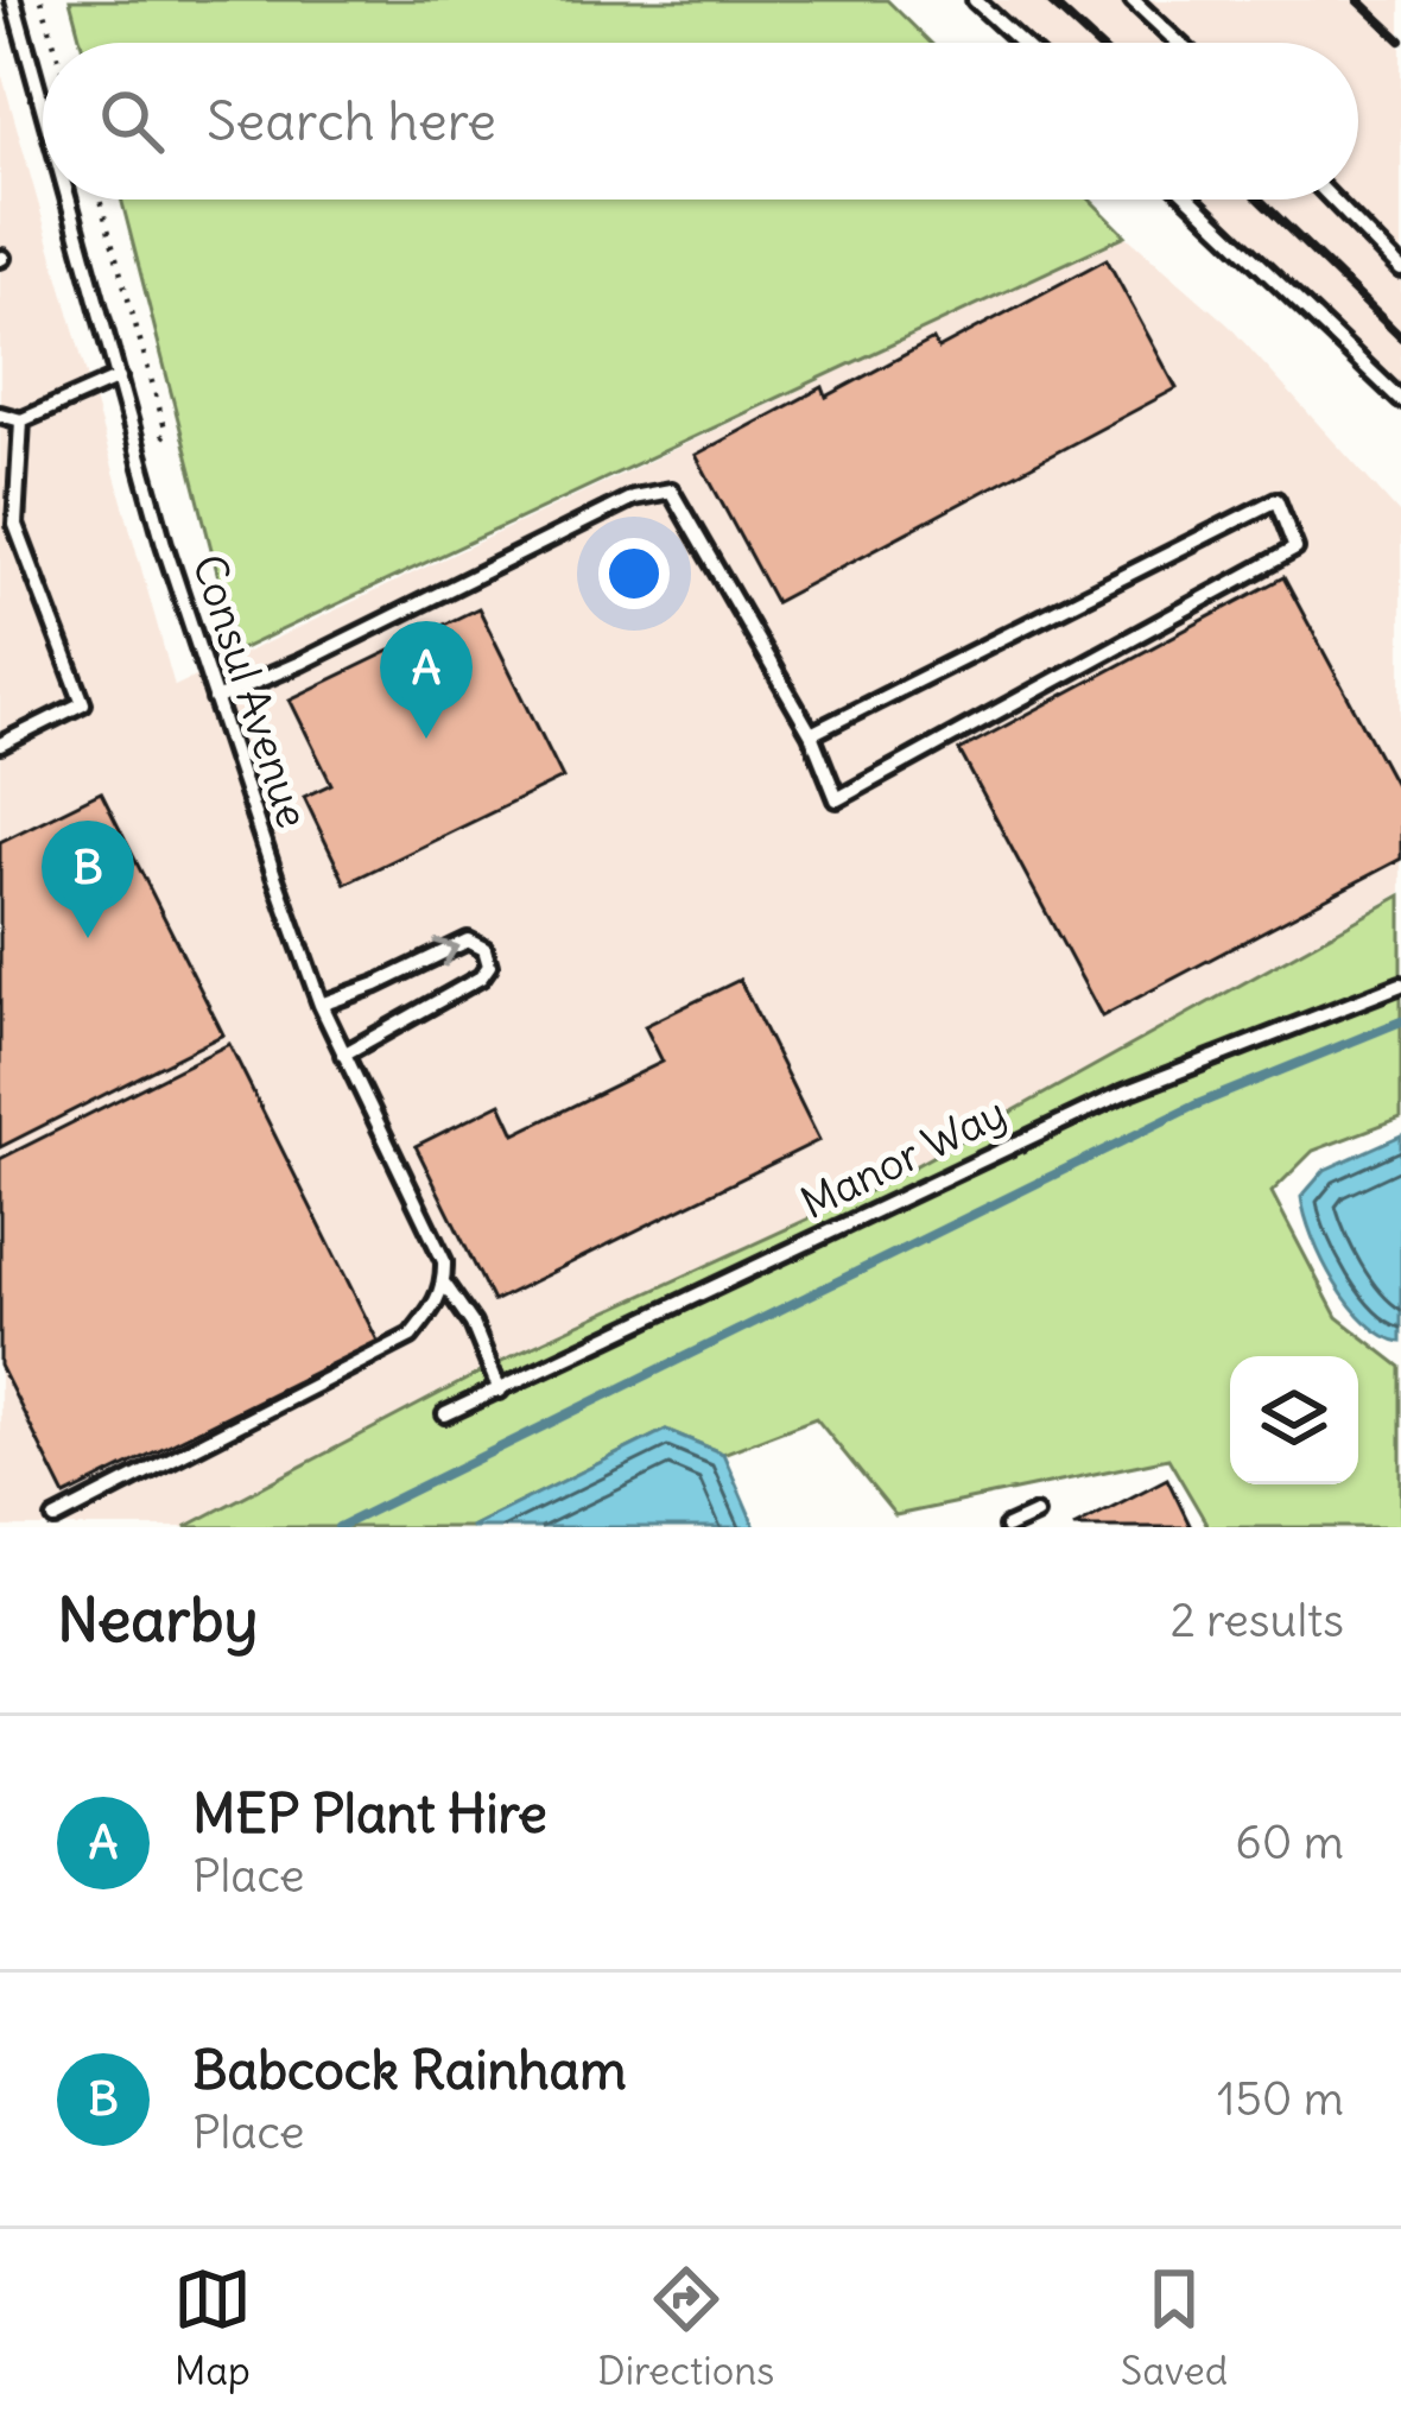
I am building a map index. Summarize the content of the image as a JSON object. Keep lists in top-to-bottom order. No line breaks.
{"streets":{"lane":["Consul Avenue","Manor Way"]},"crossings":[["Consul Avenue","Manor Way"]],"page":{"search":"Search here","pins":["A","B"],"heading":["Nearby","2 results"],"list":[{"mark":"A","name":"MEP Plant Hire","note":"Place","value":"60 m"},{"mark":"B","name":"Babcock Rainham","note":"Place","value":"150 m"}],"nav":["Map","Directions","Saved"]}}
